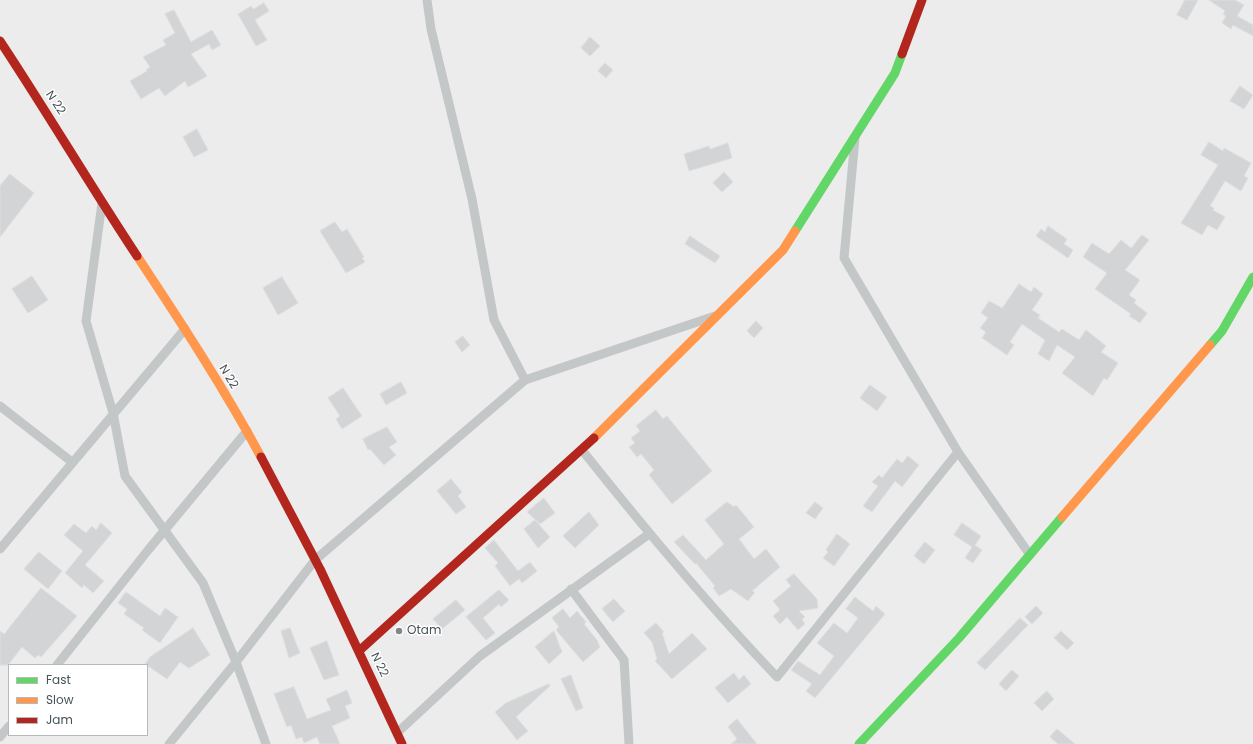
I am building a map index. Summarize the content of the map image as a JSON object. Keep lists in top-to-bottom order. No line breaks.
{"streets":{"street":["N 22"]},"places":["Otam"],"legend":["Fast","Slow","Jam"]}
